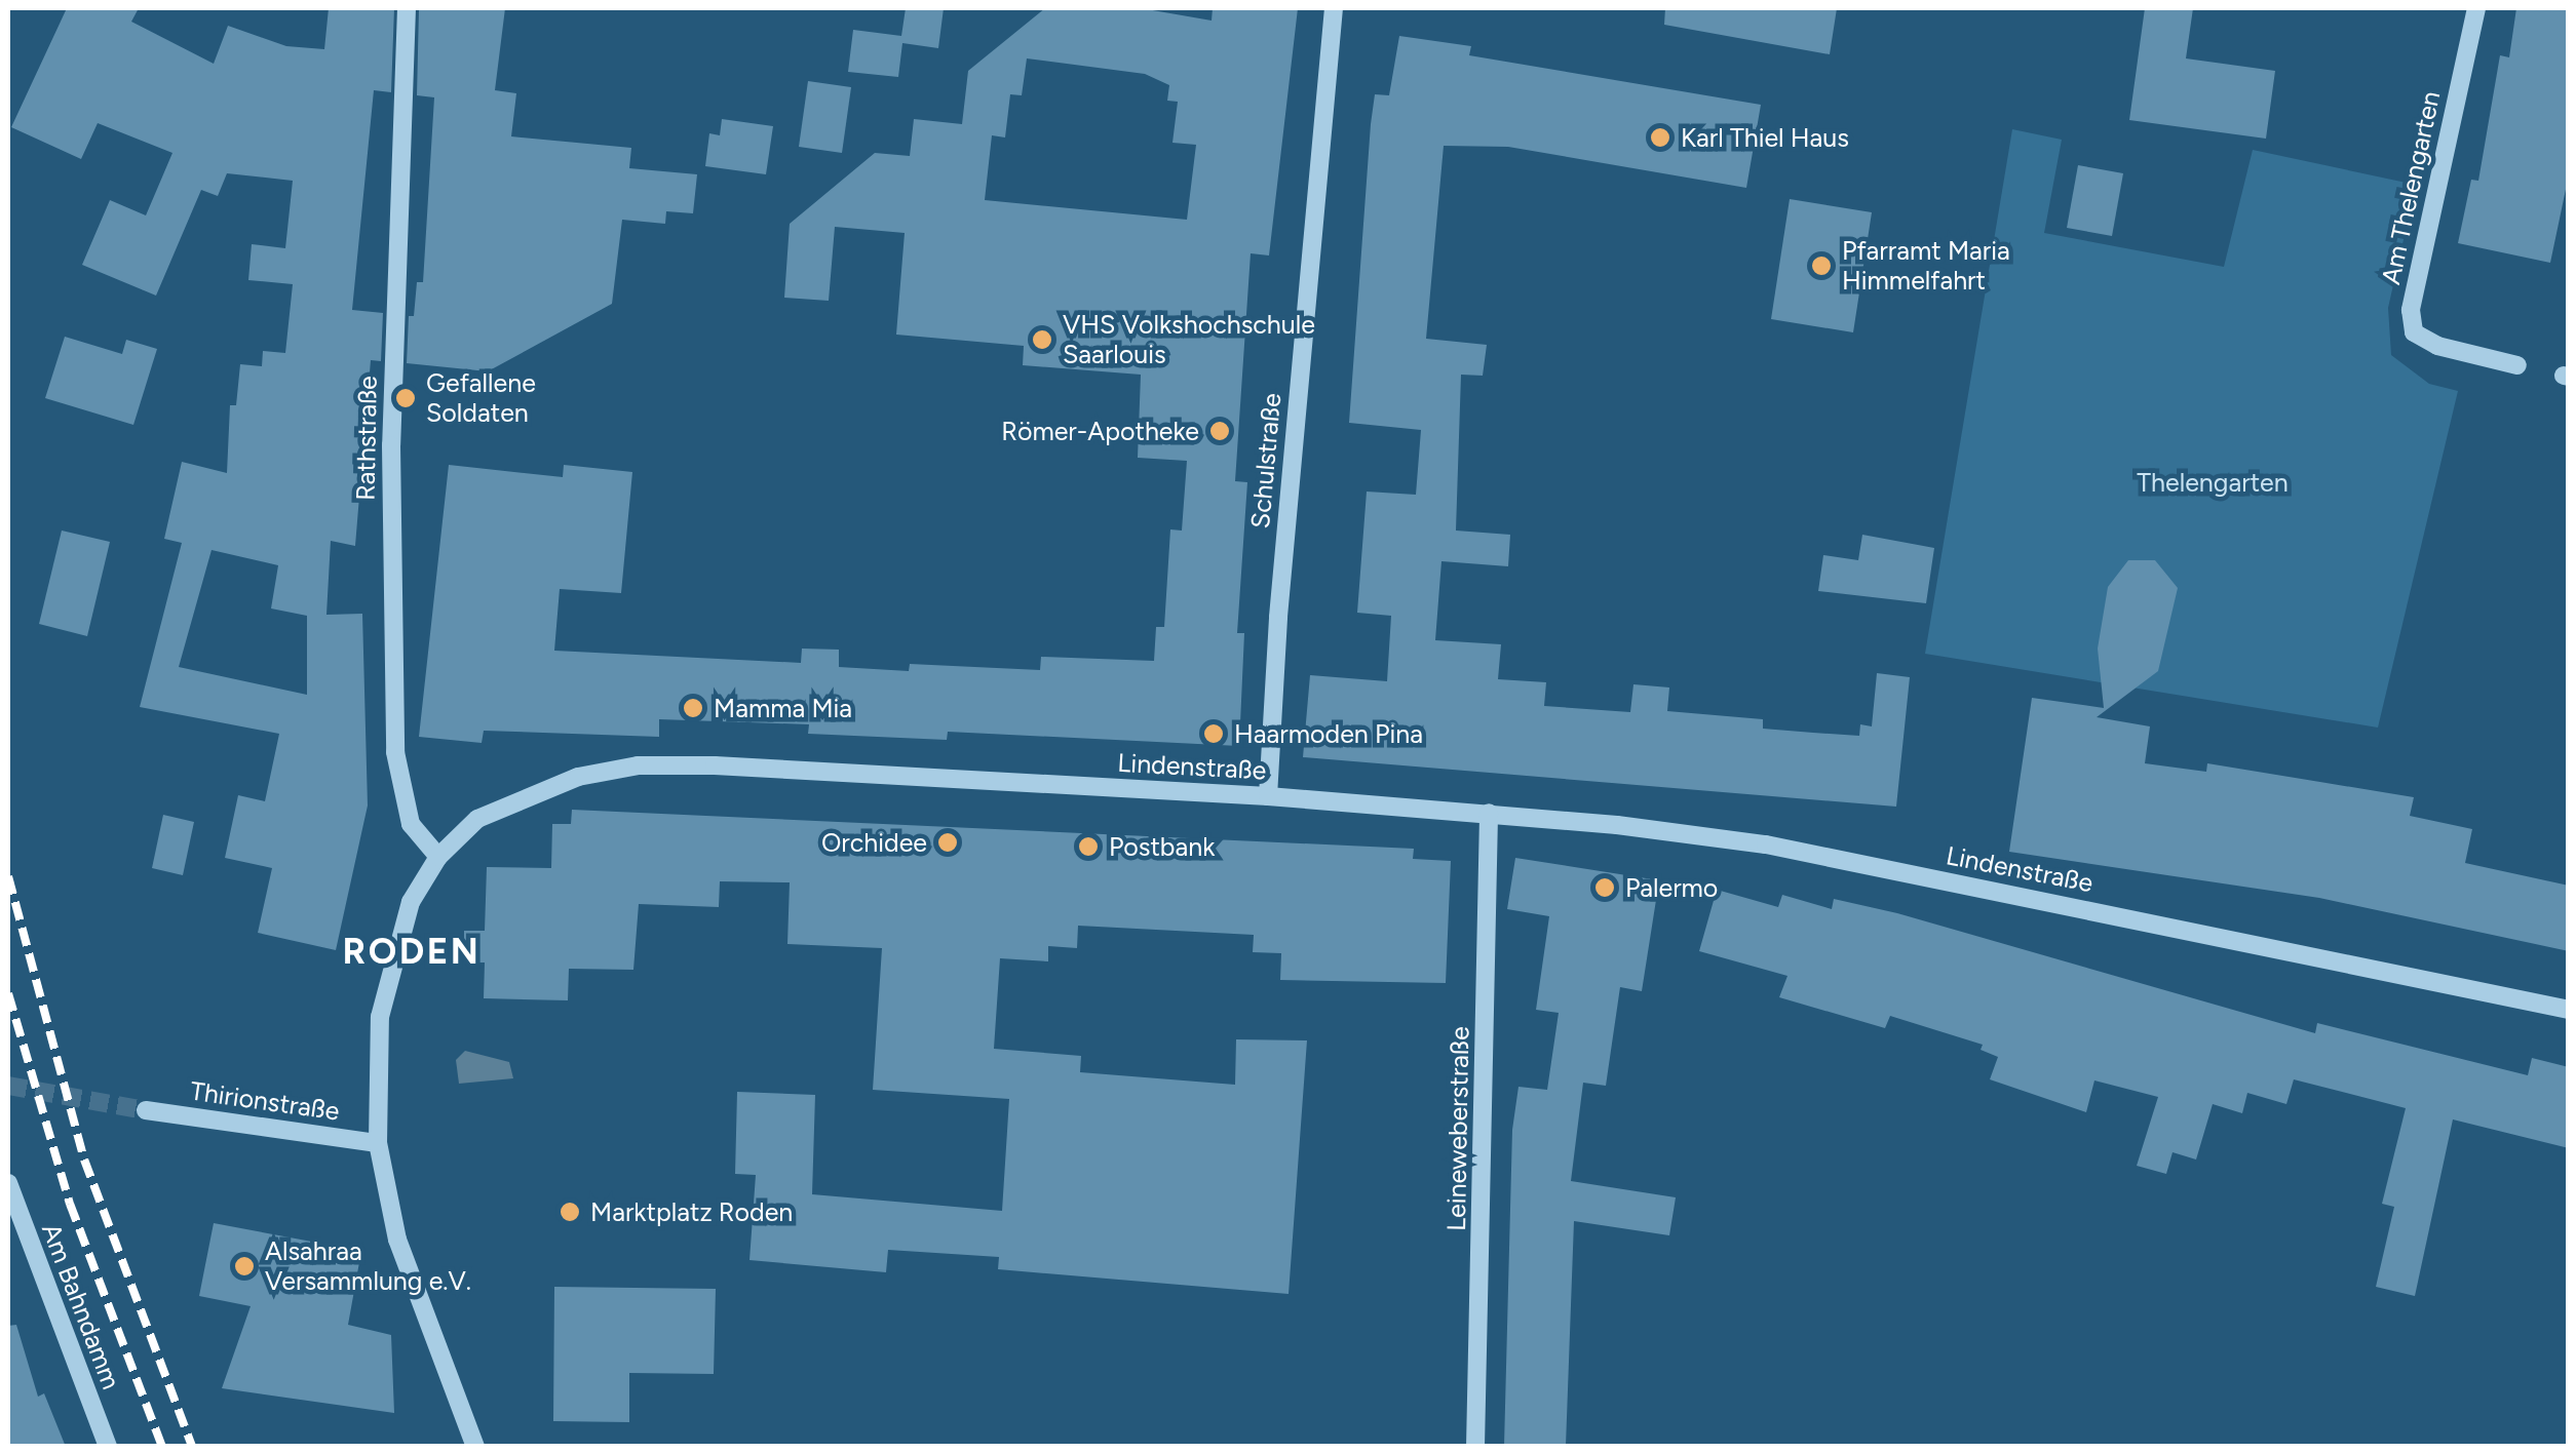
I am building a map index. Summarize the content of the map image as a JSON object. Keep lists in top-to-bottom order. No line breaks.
{"streets":{"street":["Am Thelengarten","Rathstraße","Schulstraße","Lindenstraße","Thirionstraße","Leineweberstraße","Am Bahndamm"]},"crossings":[["Rathstraße","Lindenstraße"],["Schulstraße","Lindenstraße"],["Lindenstraße","Thirionstraße"],["Lindenstraße","Leineweberstraße"]],"districts":["RODEN"],"parks":["Thelengarten"],"places":["Karl Thiel Haus","Pfarramt Maria Himmelfahrt","VHS Volkshochschule Saarlouis","Gefallene Soldaten","Römer-Apotheke","Mamma Mia","Haarmoden Pina","Orchidee","Postbank","Palermo","Marktplatz Roden","Alsahraa Versammlung e.V."]}
